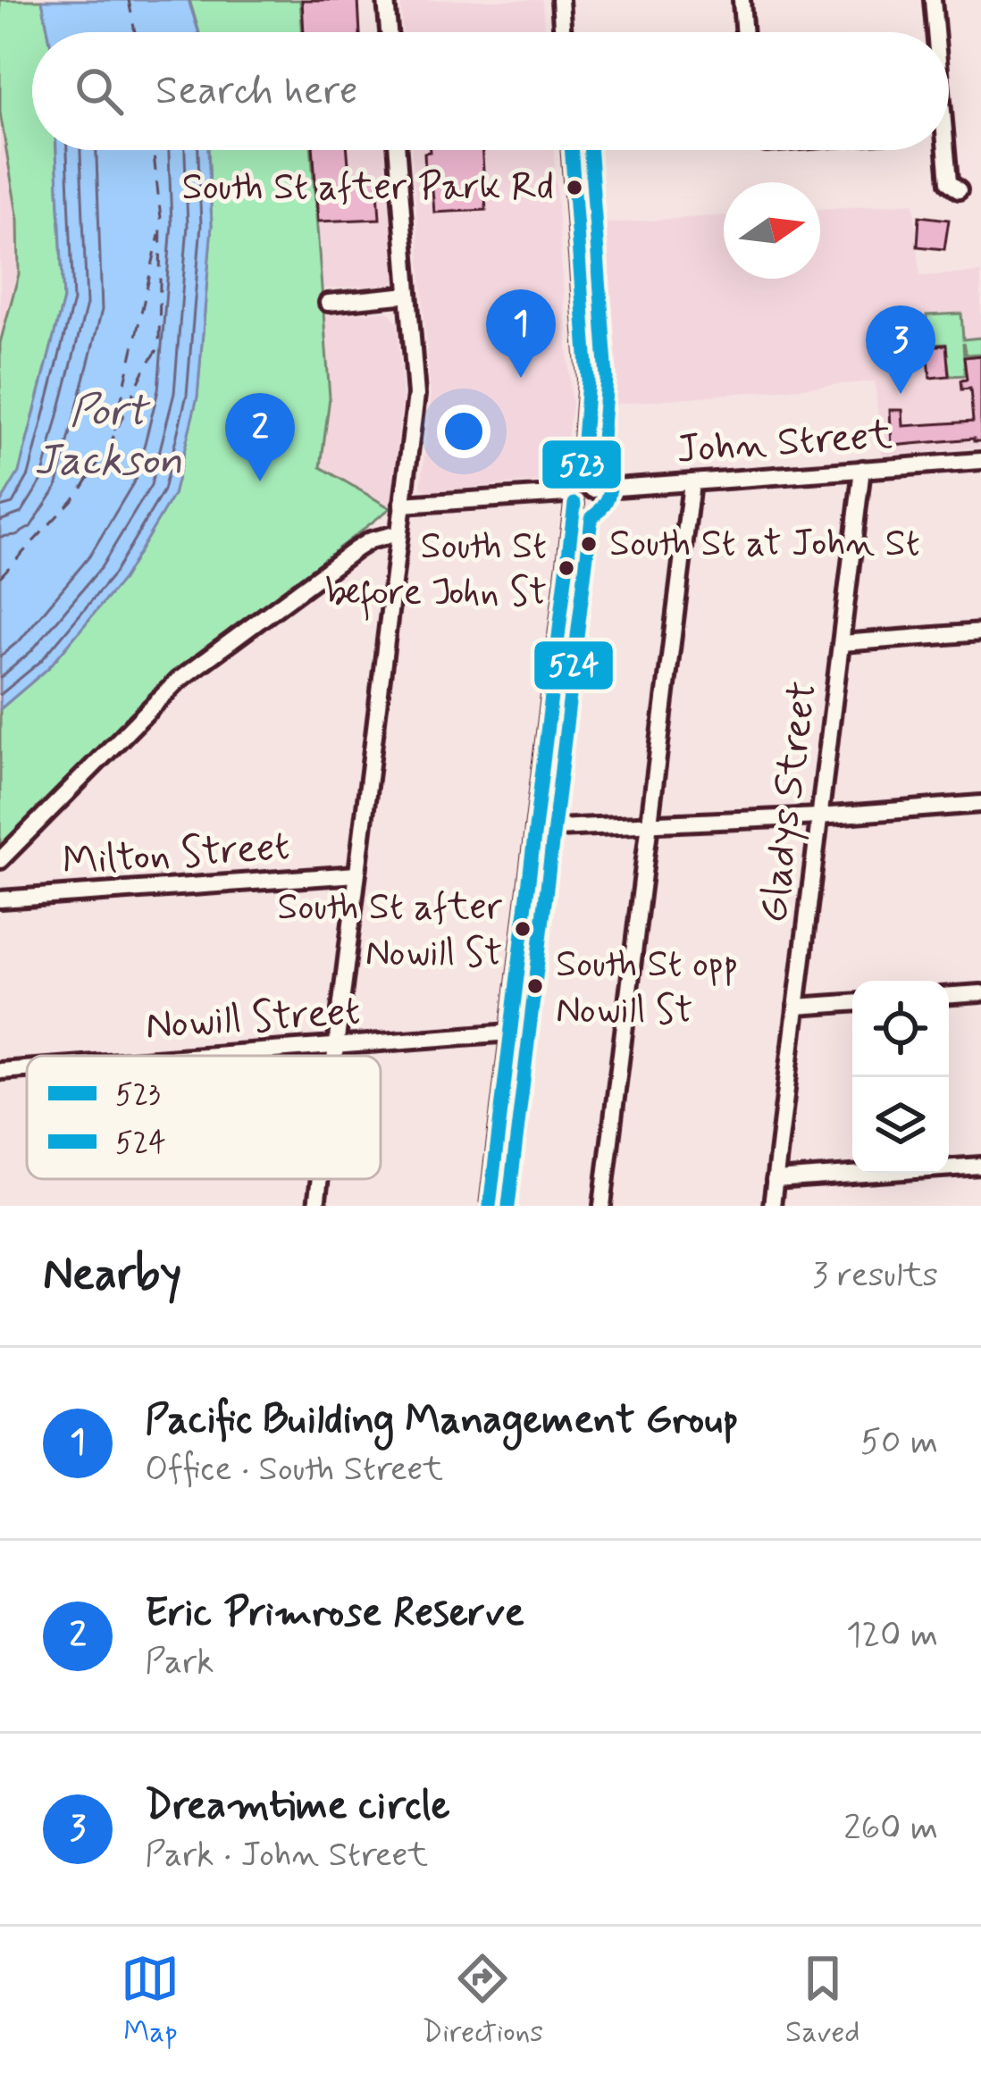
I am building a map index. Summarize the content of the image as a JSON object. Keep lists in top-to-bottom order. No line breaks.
{"streets":{"street":["John Street","Gladys Street","Milton Street","Nowill Street"]},"crossings":[["John Street","Gladys Street"]],"water":["Port Jackson"],"places":["South St after Park Rd","South St at John St","South St before John St","South St after Nowill St","South St opp Nowill St"],"lines":["transit line 523","transit line 524"],"legend":["523","524"],"north":"right","page":{"search":"Search here","pins":["1","3","2"],"heading":["Nearby","3 results"],"list":[{"mark":"1","name":"Pacific Building Management Group","note":"Office · South Street","value":"50 m"},{"mark":"2","name":"Eric Primrose Reserve","note":"Park","value":"120 m"},{"mark":"3","name":"Dreamtime circle","note":"Park · John Street","value":"260 m"}],"nav":["Map","Directions","Saved"]}}
